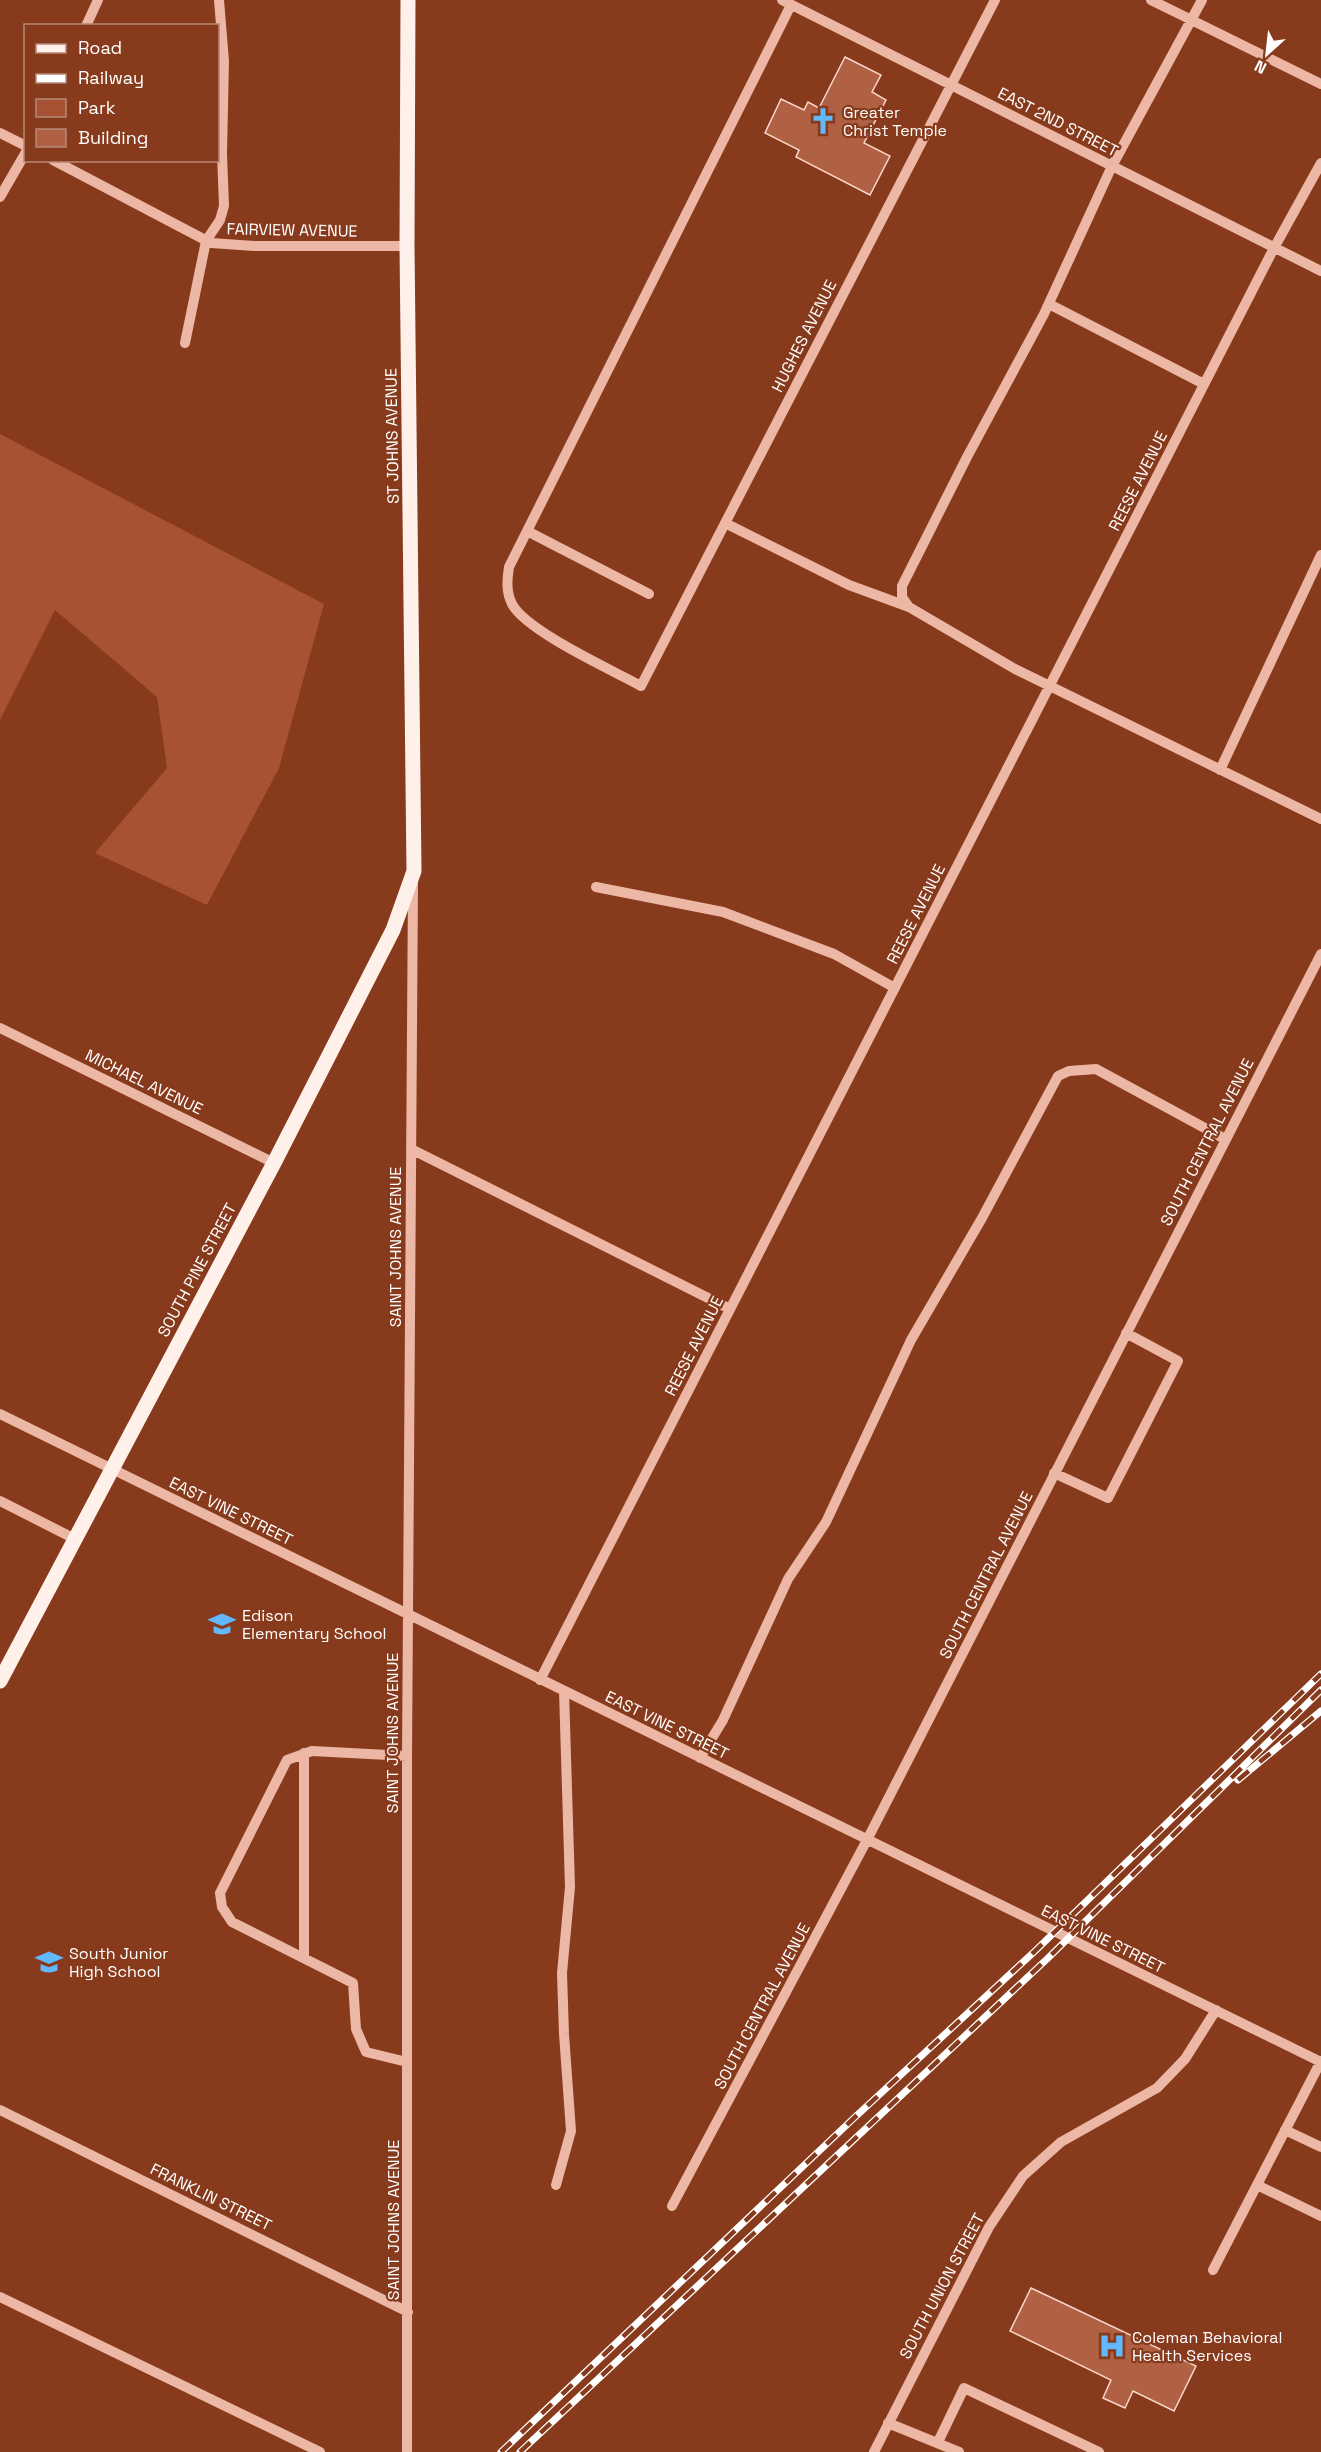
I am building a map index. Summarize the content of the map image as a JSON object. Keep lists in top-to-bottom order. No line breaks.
{"streets":{"main road":["ST JOHNS AVENUE","SOUTH PINE STREET"],"street":["EAST 2ND STREET","FAIRVIEW AVENUE","HUGHES AVENUE","REESE AVENUE","MICHAEL AVENUE","SOUTH CENTRAL AVENUE","SAINT JOHNS AVENUE","EAST VINE STREET","FRANKLIN STREET","SOUTH UNION STREET"]},"crossings":[["EAST 2ND STREET","HUGHES AVENUE"],["EAST 2ND STREET","REESE AVENUE"],["FAIRVIEW AVENUE","ST JOHNS AVENUE"],["ST JOHNS AVENUE","SAINT JOHNS AVENUE"],["ST JOHNS AVENUE","SOUTH PINE STREET"],["REESE AVENUE","EAST VINE STREET"],["MICHAEL AVENUE","SOUTH PINE STREET"],["SOUTH CENTRAL AVENUE","EAST VINE STREET"],["SAINT JOHNS AVENUE","SOUTH PINE STREET"],["SAINT JOHNS AVENUE","EAST VINE STREET"],["SAINT JOHNS AVENUE","FRANKLIN STREET"],["SOUTH PINE STREET","EAST VINE STREET"],["EAST VINE STREET","SOUTH UNION STREET"]],"places":{"church":["Greater Christ Temple"],"school or university":["Edison Elementary School","South Junior High School"],"hospital":["Coleman Behavioral Health Services"]},"legend":["Road","Railway","Park","Building"],"north":"bottom left"}
